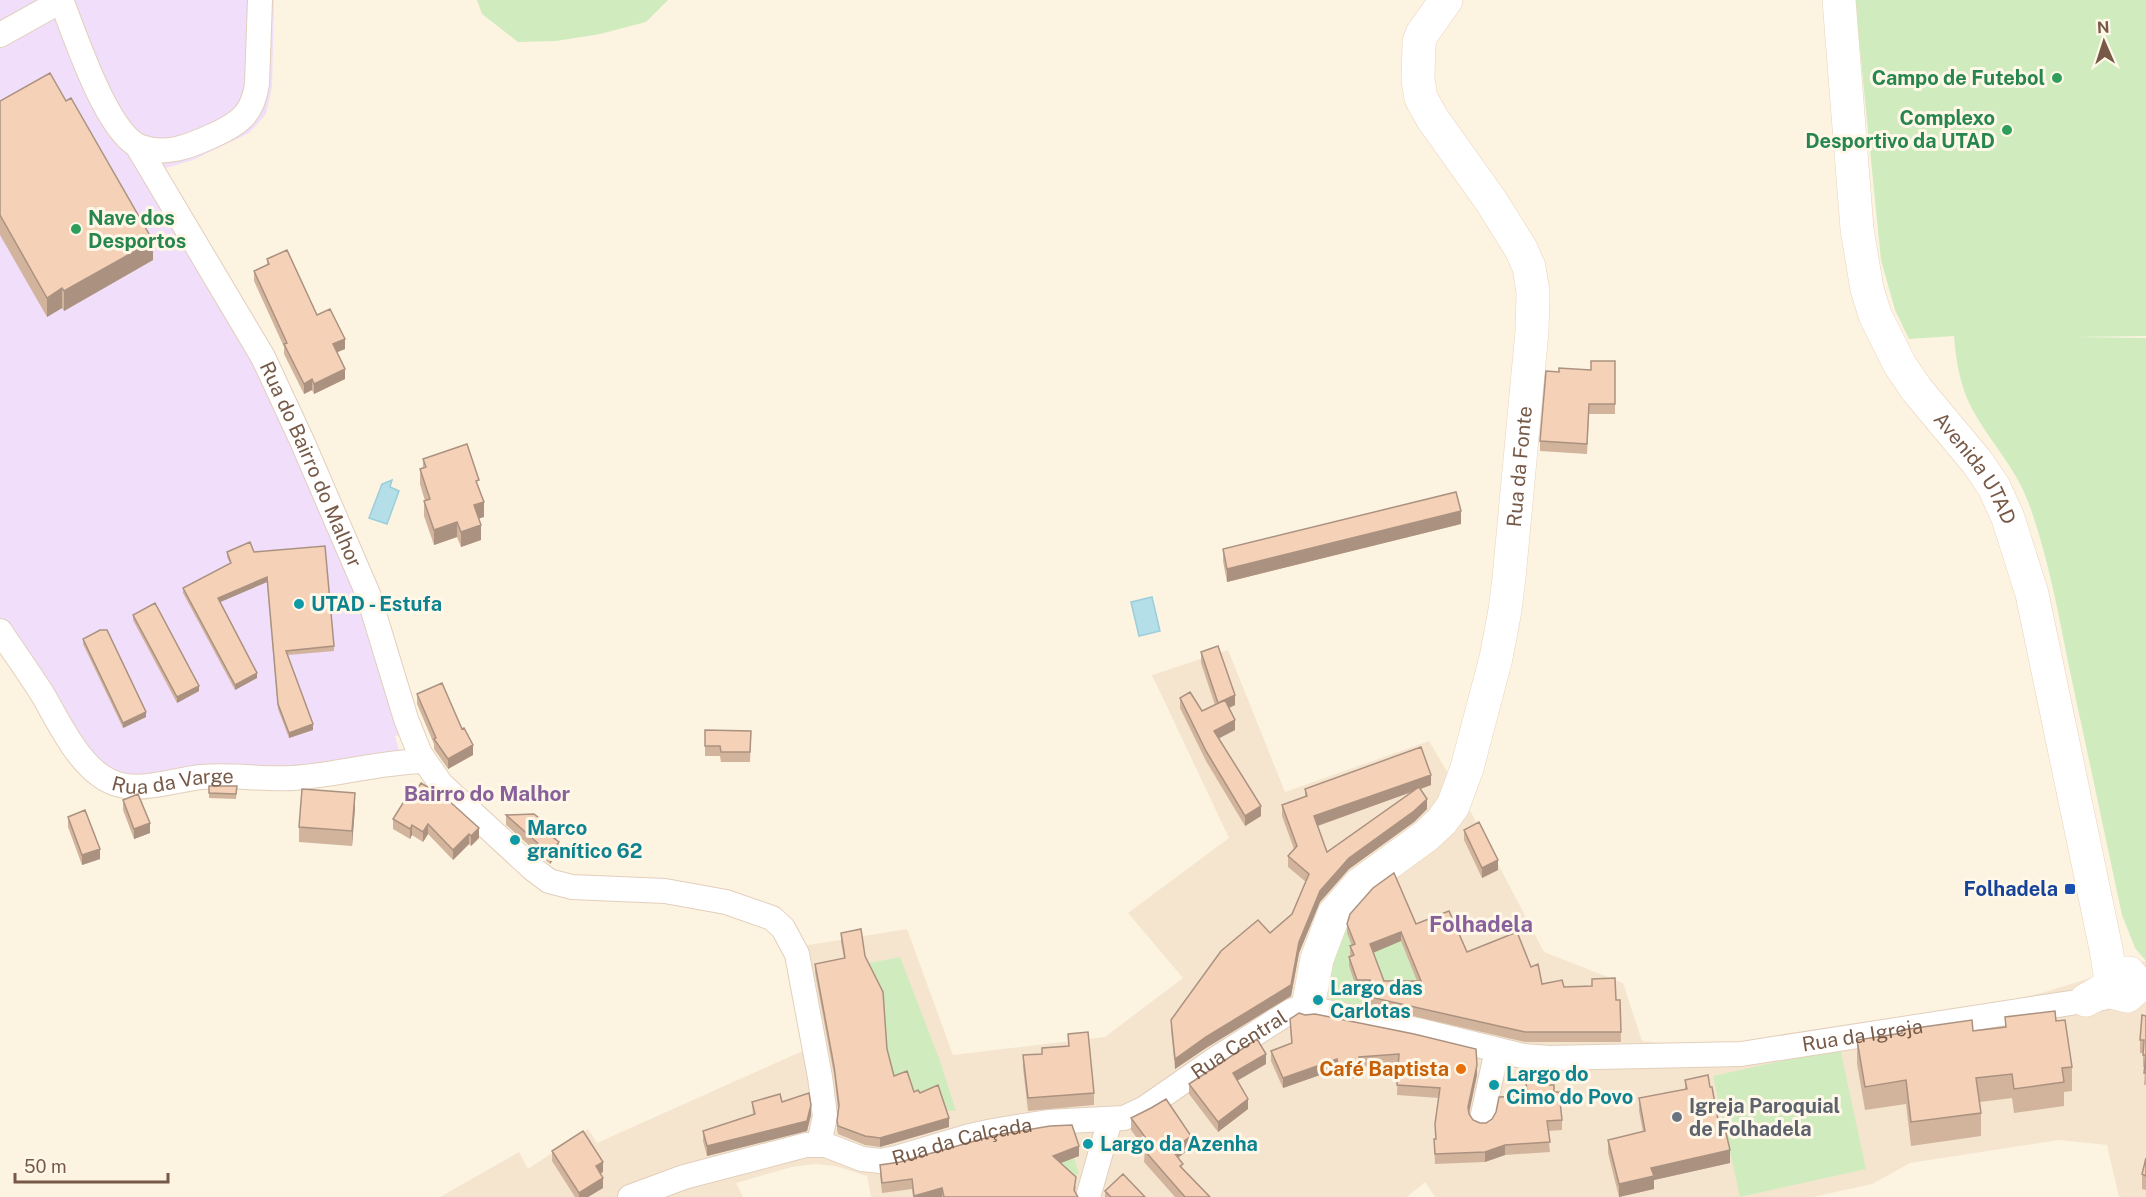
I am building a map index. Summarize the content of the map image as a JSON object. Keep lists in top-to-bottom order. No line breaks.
{"streets":{"street":["Rua do Bairro do Malhor","Rua da Fonte","Avenida UTAD","Rua da Varge","Rua da Igreja","Rua Central","Rua da Calçada"]},"crossings":[["Rua do Bairro do Malhor","Rua da Varge"],["Rua do Bairro do Malhor","Rua da Calçada"],["Rua da Fonte","Rua Central"],["Avenida UTAD","Rua da Igreja"],["Rua da Igreja","Rua Central"],["Rua Central","Rua da Calçada"]],"districts":["Bairro do Malhor","Folhadela"],"places":{"other":["Campo de Futebol","Complexo Desportivo da UTAD","Nave dos Desportos","UTAD - Estufa","Marco granítico 62","Largo das Carlotas","Café Baptista","Largo do Cimo do Povo","Igreja Paroquial de Folhadela","Largo da Azenha"],"transit":["Folhadela"]},"scale_bar":"50 m","north":"top"}
